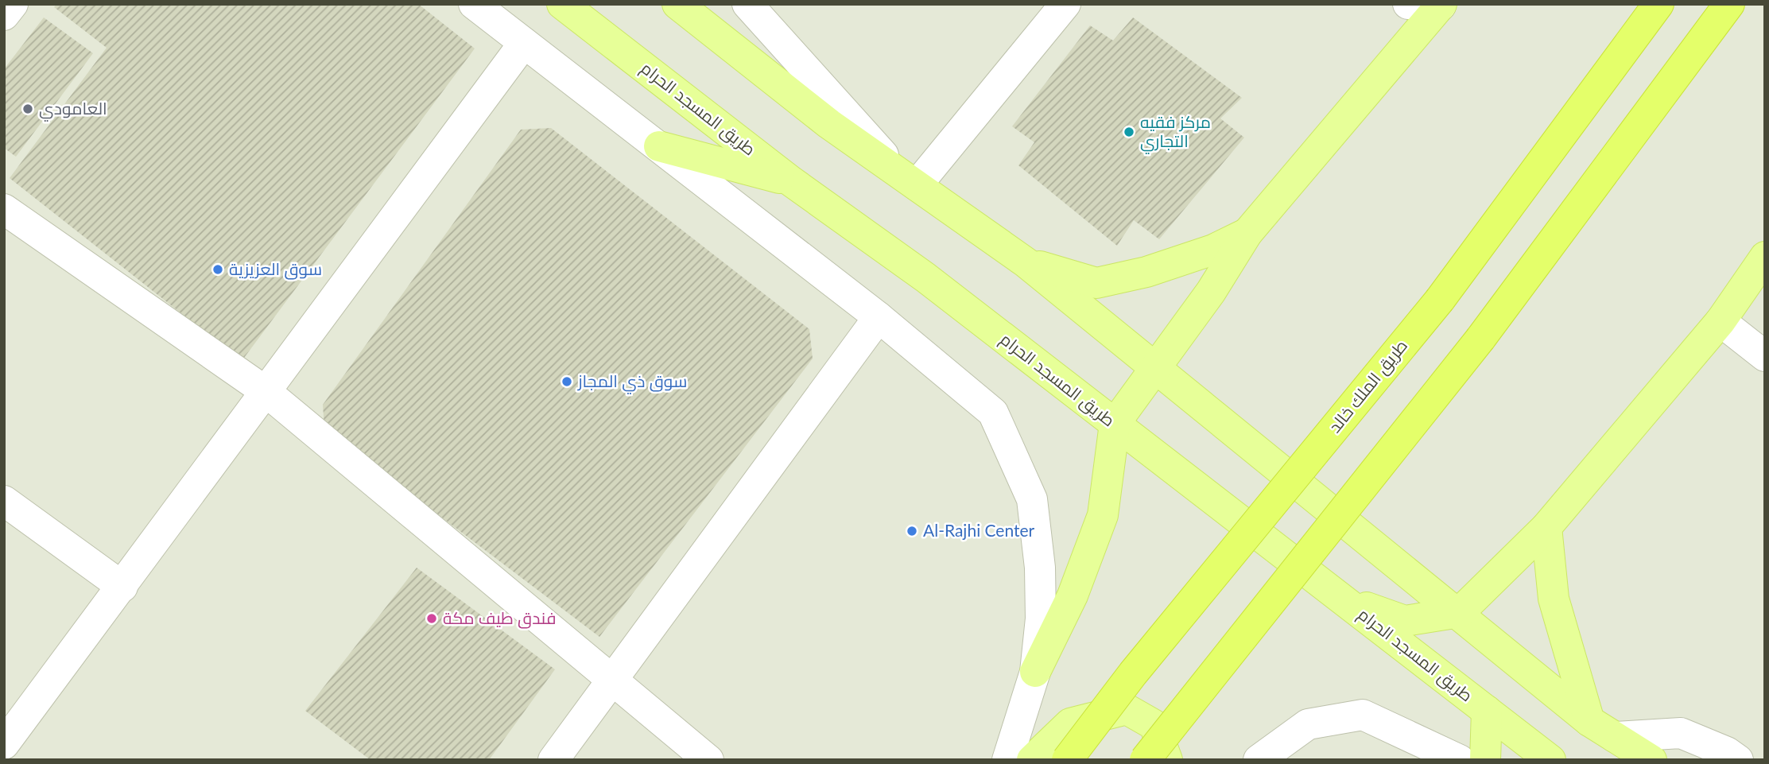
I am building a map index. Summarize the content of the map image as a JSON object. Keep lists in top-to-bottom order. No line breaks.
{"streets":{"highway":["طريق الملك خالد"],"main road":["طريق المسجد الحرام"]},"places":["العامودي","مركز فقيه التجاري","سوق العزيزية","سوق ذي المجاز","Al-Rajhi Center","فندق طيف مكة"]}
